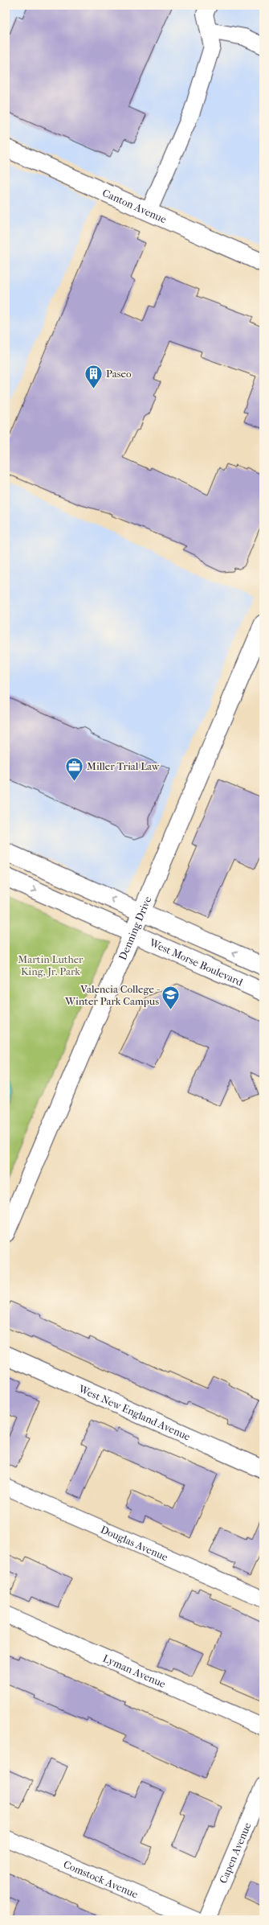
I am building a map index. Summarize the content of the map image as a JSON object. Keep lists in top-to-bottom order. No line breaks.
{"streets":{"street":["Canton Avenue","Denning Drive","West Morse Boulevard","West New England Avenue","Douglas Avenue","Lyman Avenue","Capen Avenue","Comstock Avenue"]},"crossings":[["Denning Drive","West Morse Boulevard"]],"parks":["Martin Luther King, Jr. Park"],"places":{"building":["Paseo"],"office":["Miller Trial Law"],"school or university":["Valencia College - Winter Park Campus"]}}
